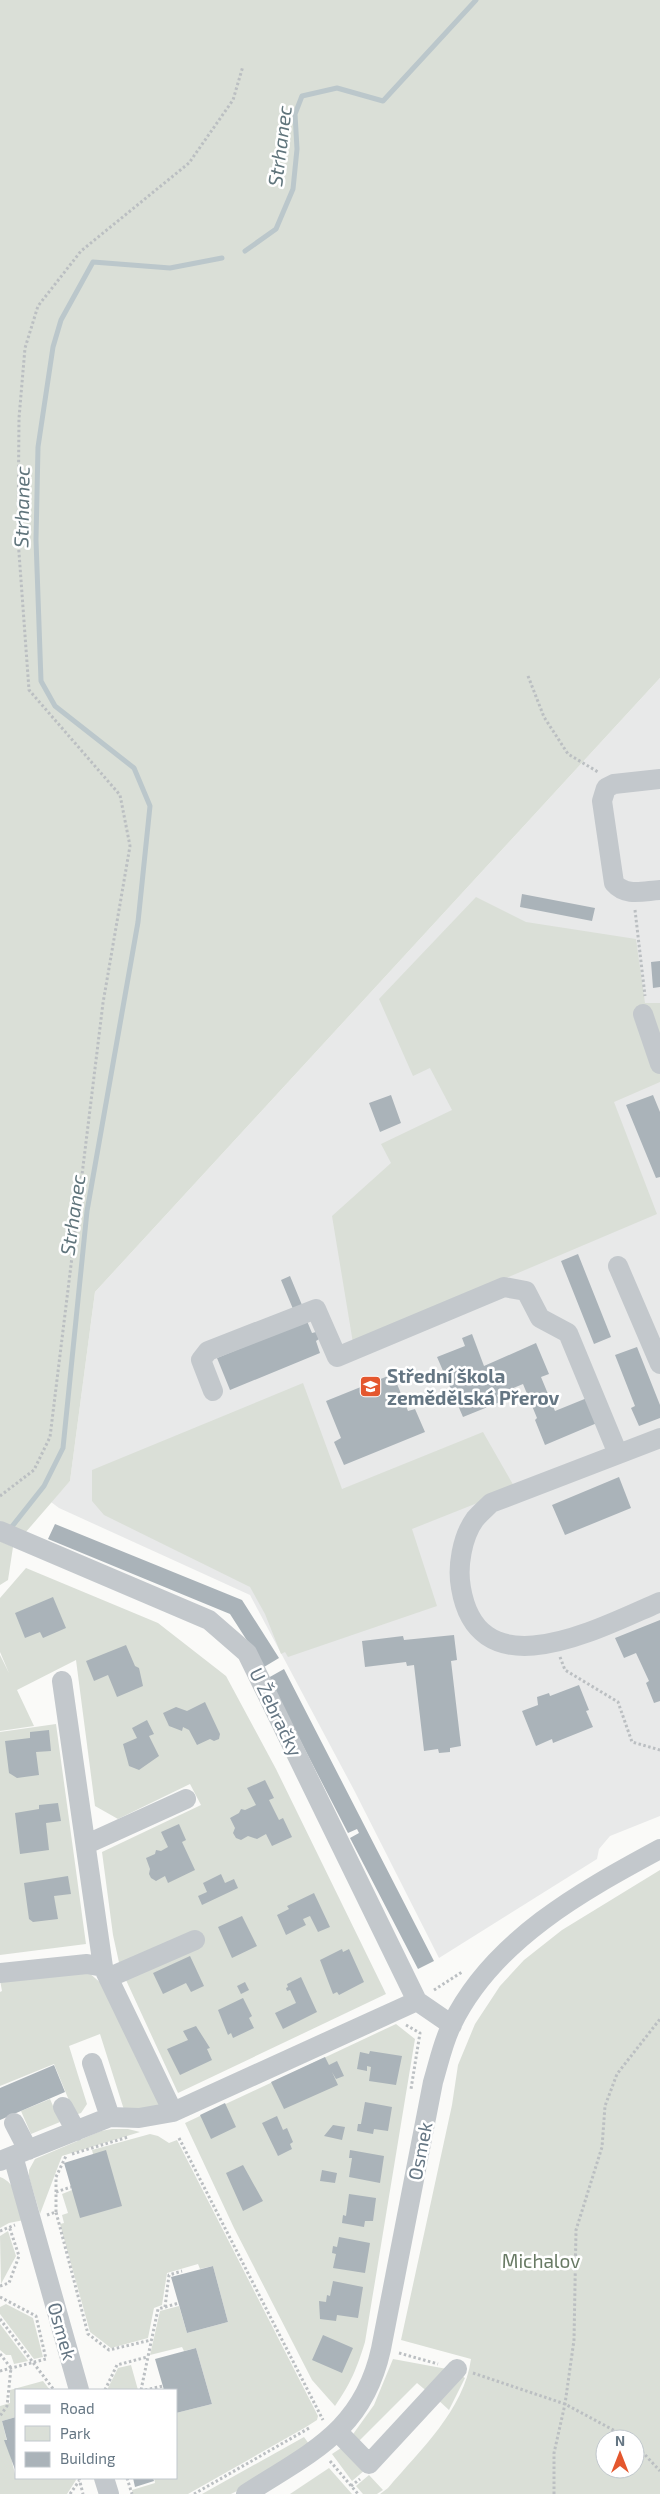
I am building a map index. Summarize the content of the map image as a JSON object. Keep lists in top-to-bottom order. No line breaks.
{"streets":{"street":["U Žebračky","Osmek"]},"crossings":[["U Žebračky","Osmek"]],"water":["Strhanec"],"parks":["Michalov"],"places":{"school or university":["Střední škola zemědělská Přerov"]},"legend":["Road","Park","Building"],"north":"top"}
